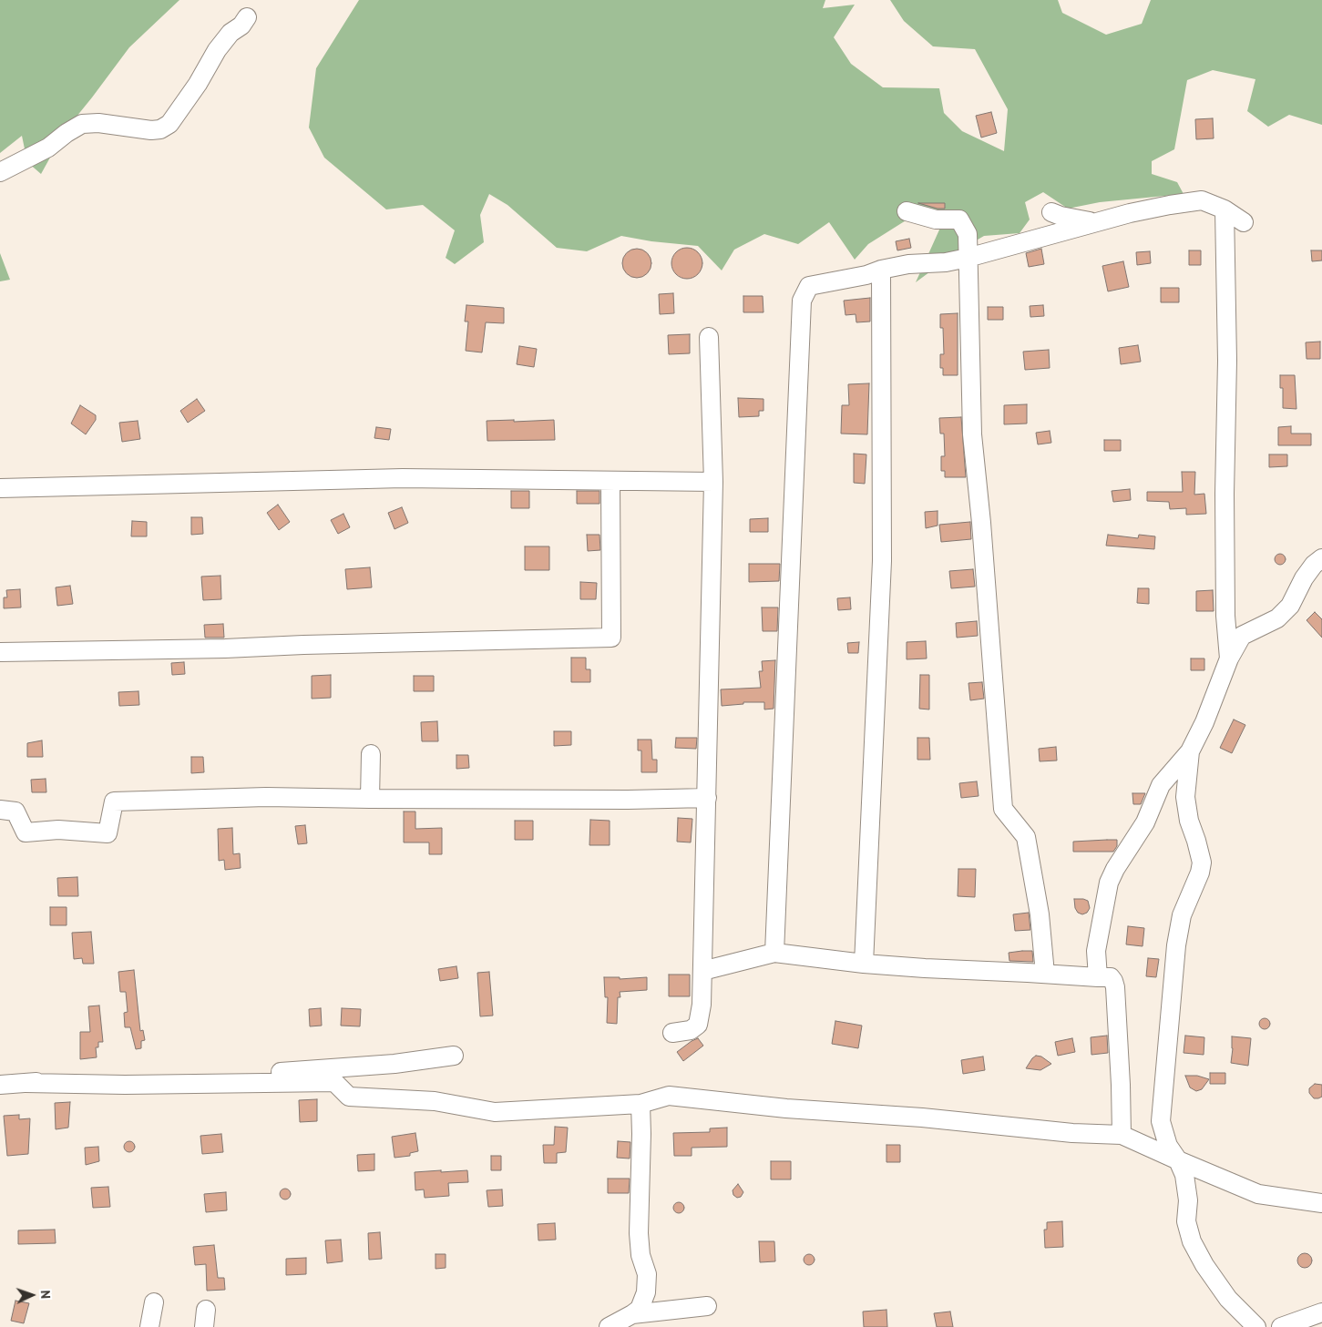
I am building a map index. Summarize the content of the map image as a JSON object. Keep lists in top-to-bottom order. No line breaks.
{"north":"right"}
